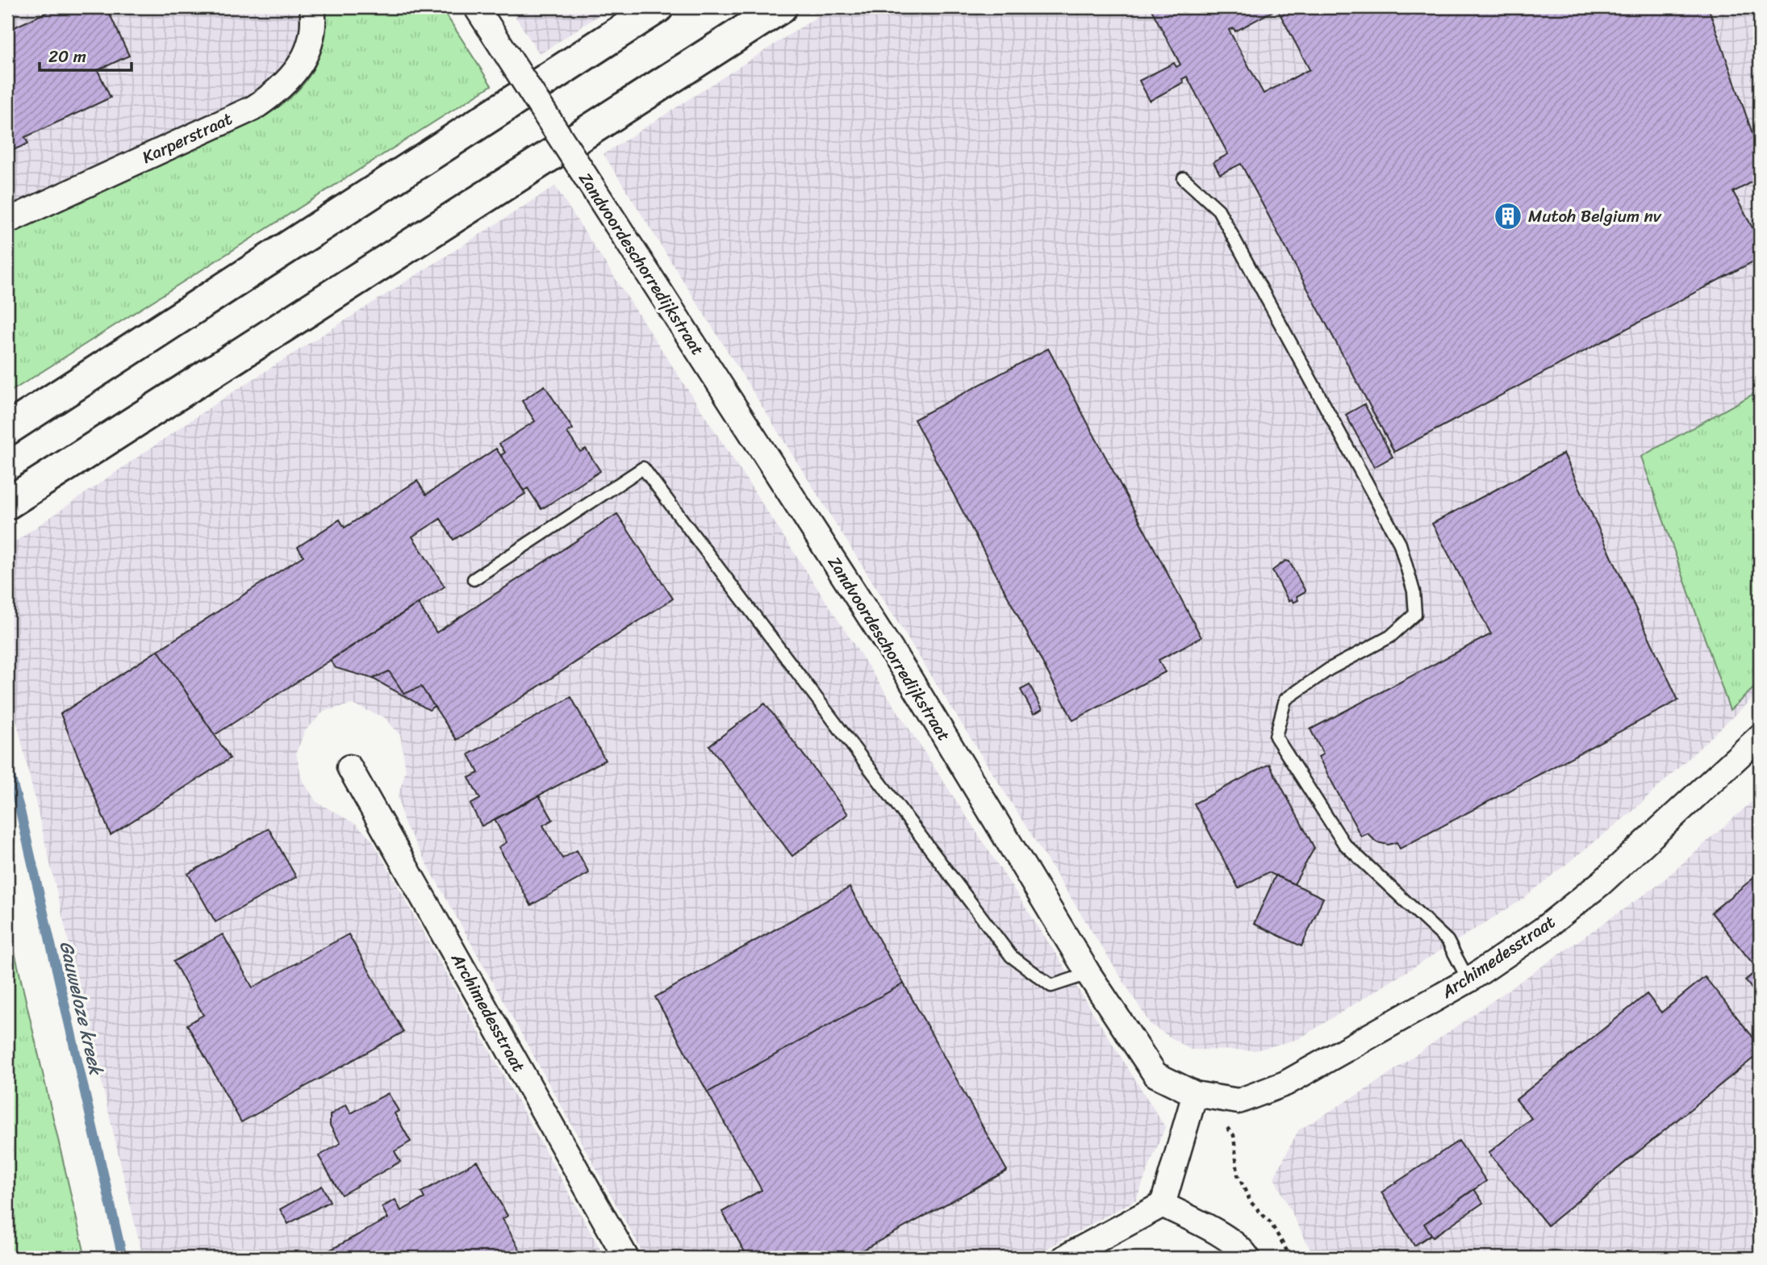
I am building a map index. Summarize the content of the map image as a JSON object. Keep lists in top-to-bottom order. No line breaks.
{"streets":{"street":["Karperstraat","Zandvoordeschorredijkstraat","Archimedesstraat"]},"crossings":[["Zandvoordeschorredijkstraat","Archimedesstraat"]],"water":["Gauweloze kreek"],"places":{"building":["Mutoh Belgium nv"]},"scale_bar":"20 m"}
